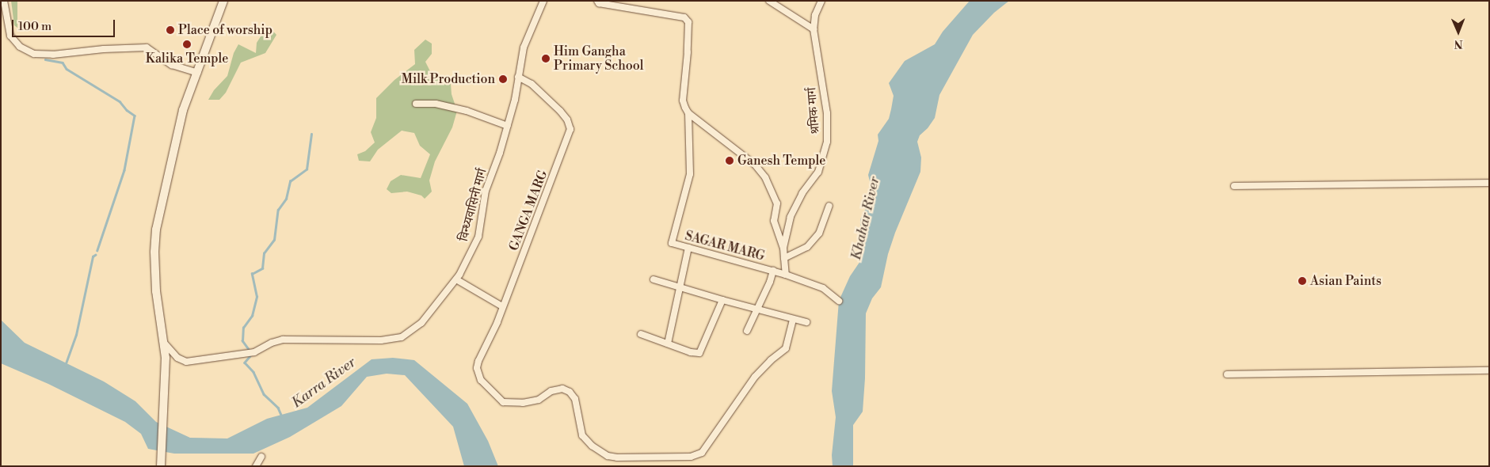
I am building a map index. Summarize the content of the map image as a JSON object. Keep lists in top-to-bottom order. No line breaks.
{"streets":{"street":["श्रमिक मार्ग","विन्ध्यवासिनी मार्ग","GANGA MARG","SAGAR MARG"]},"crossings":[["श्रमिक मार्ग","SAGAR MARG"],["विन्ध्यवासिनी मार्ग","GANGA MARG"]],"water":["Khahar River","Karra River"],"places":["Place of worship","Kalika Temple","Him Gangha Primary School","Milk Production","Ganesh Temple","Asian Paints"],"scale_bar":"100 m","north":"bottom"}
